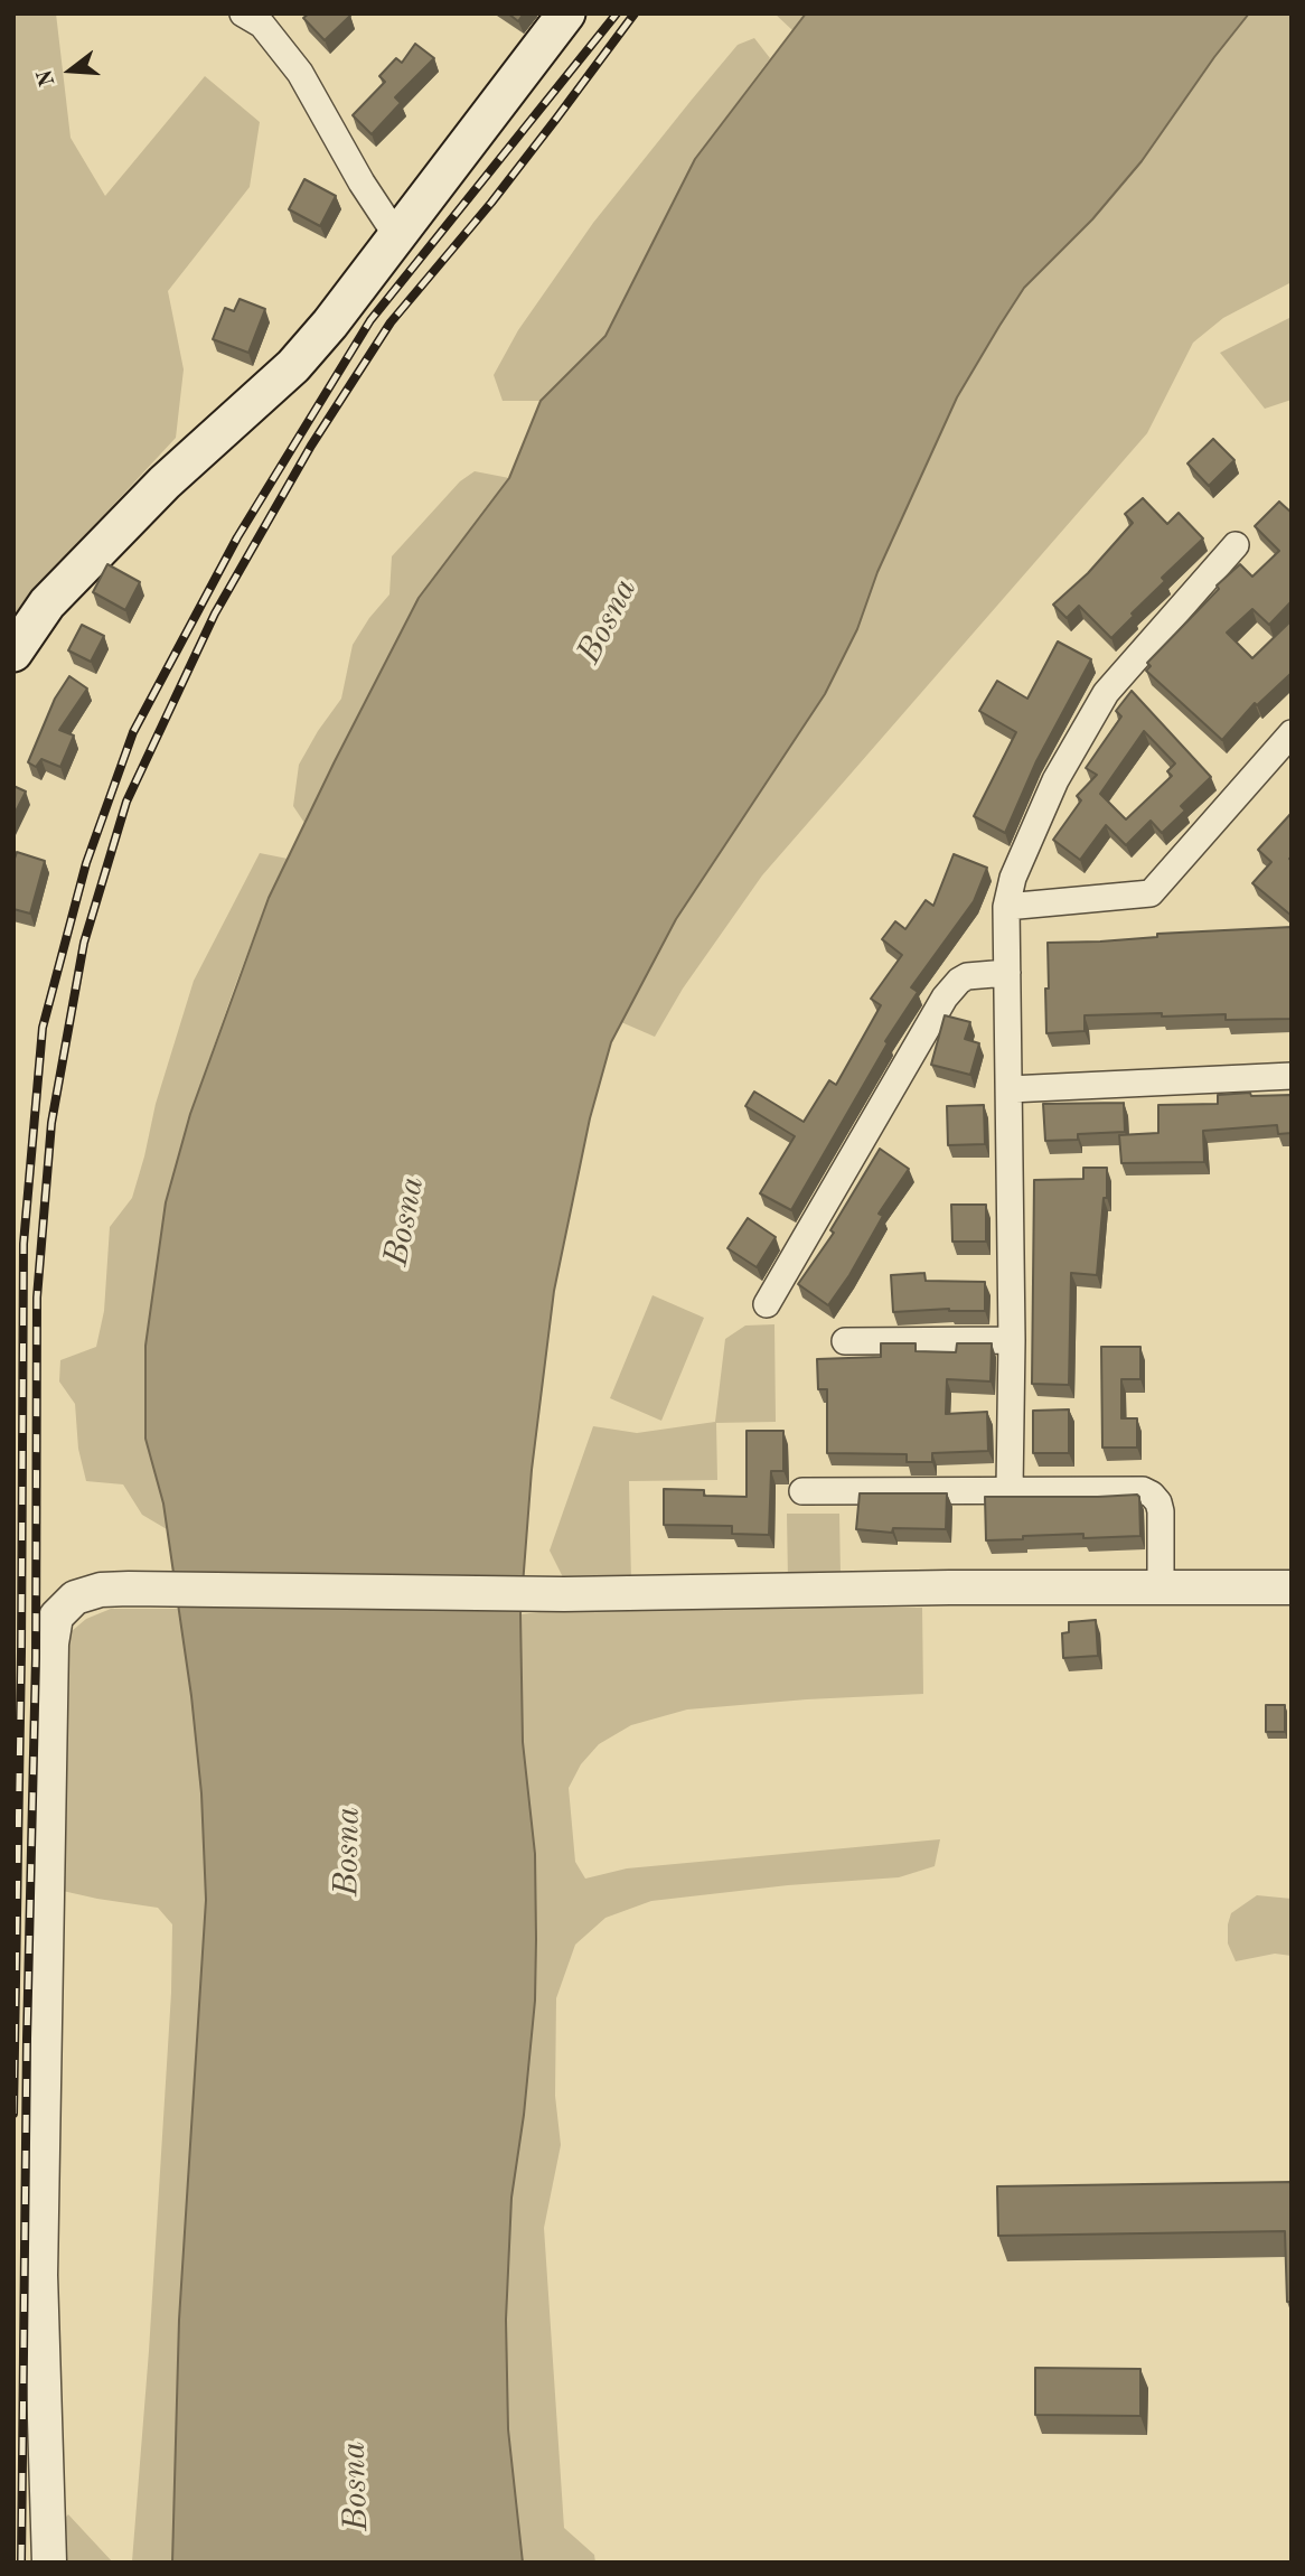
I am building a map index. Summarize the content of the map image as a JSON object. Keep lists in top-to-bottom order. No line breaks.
{"water":["Bosna"],"north":"left"}
